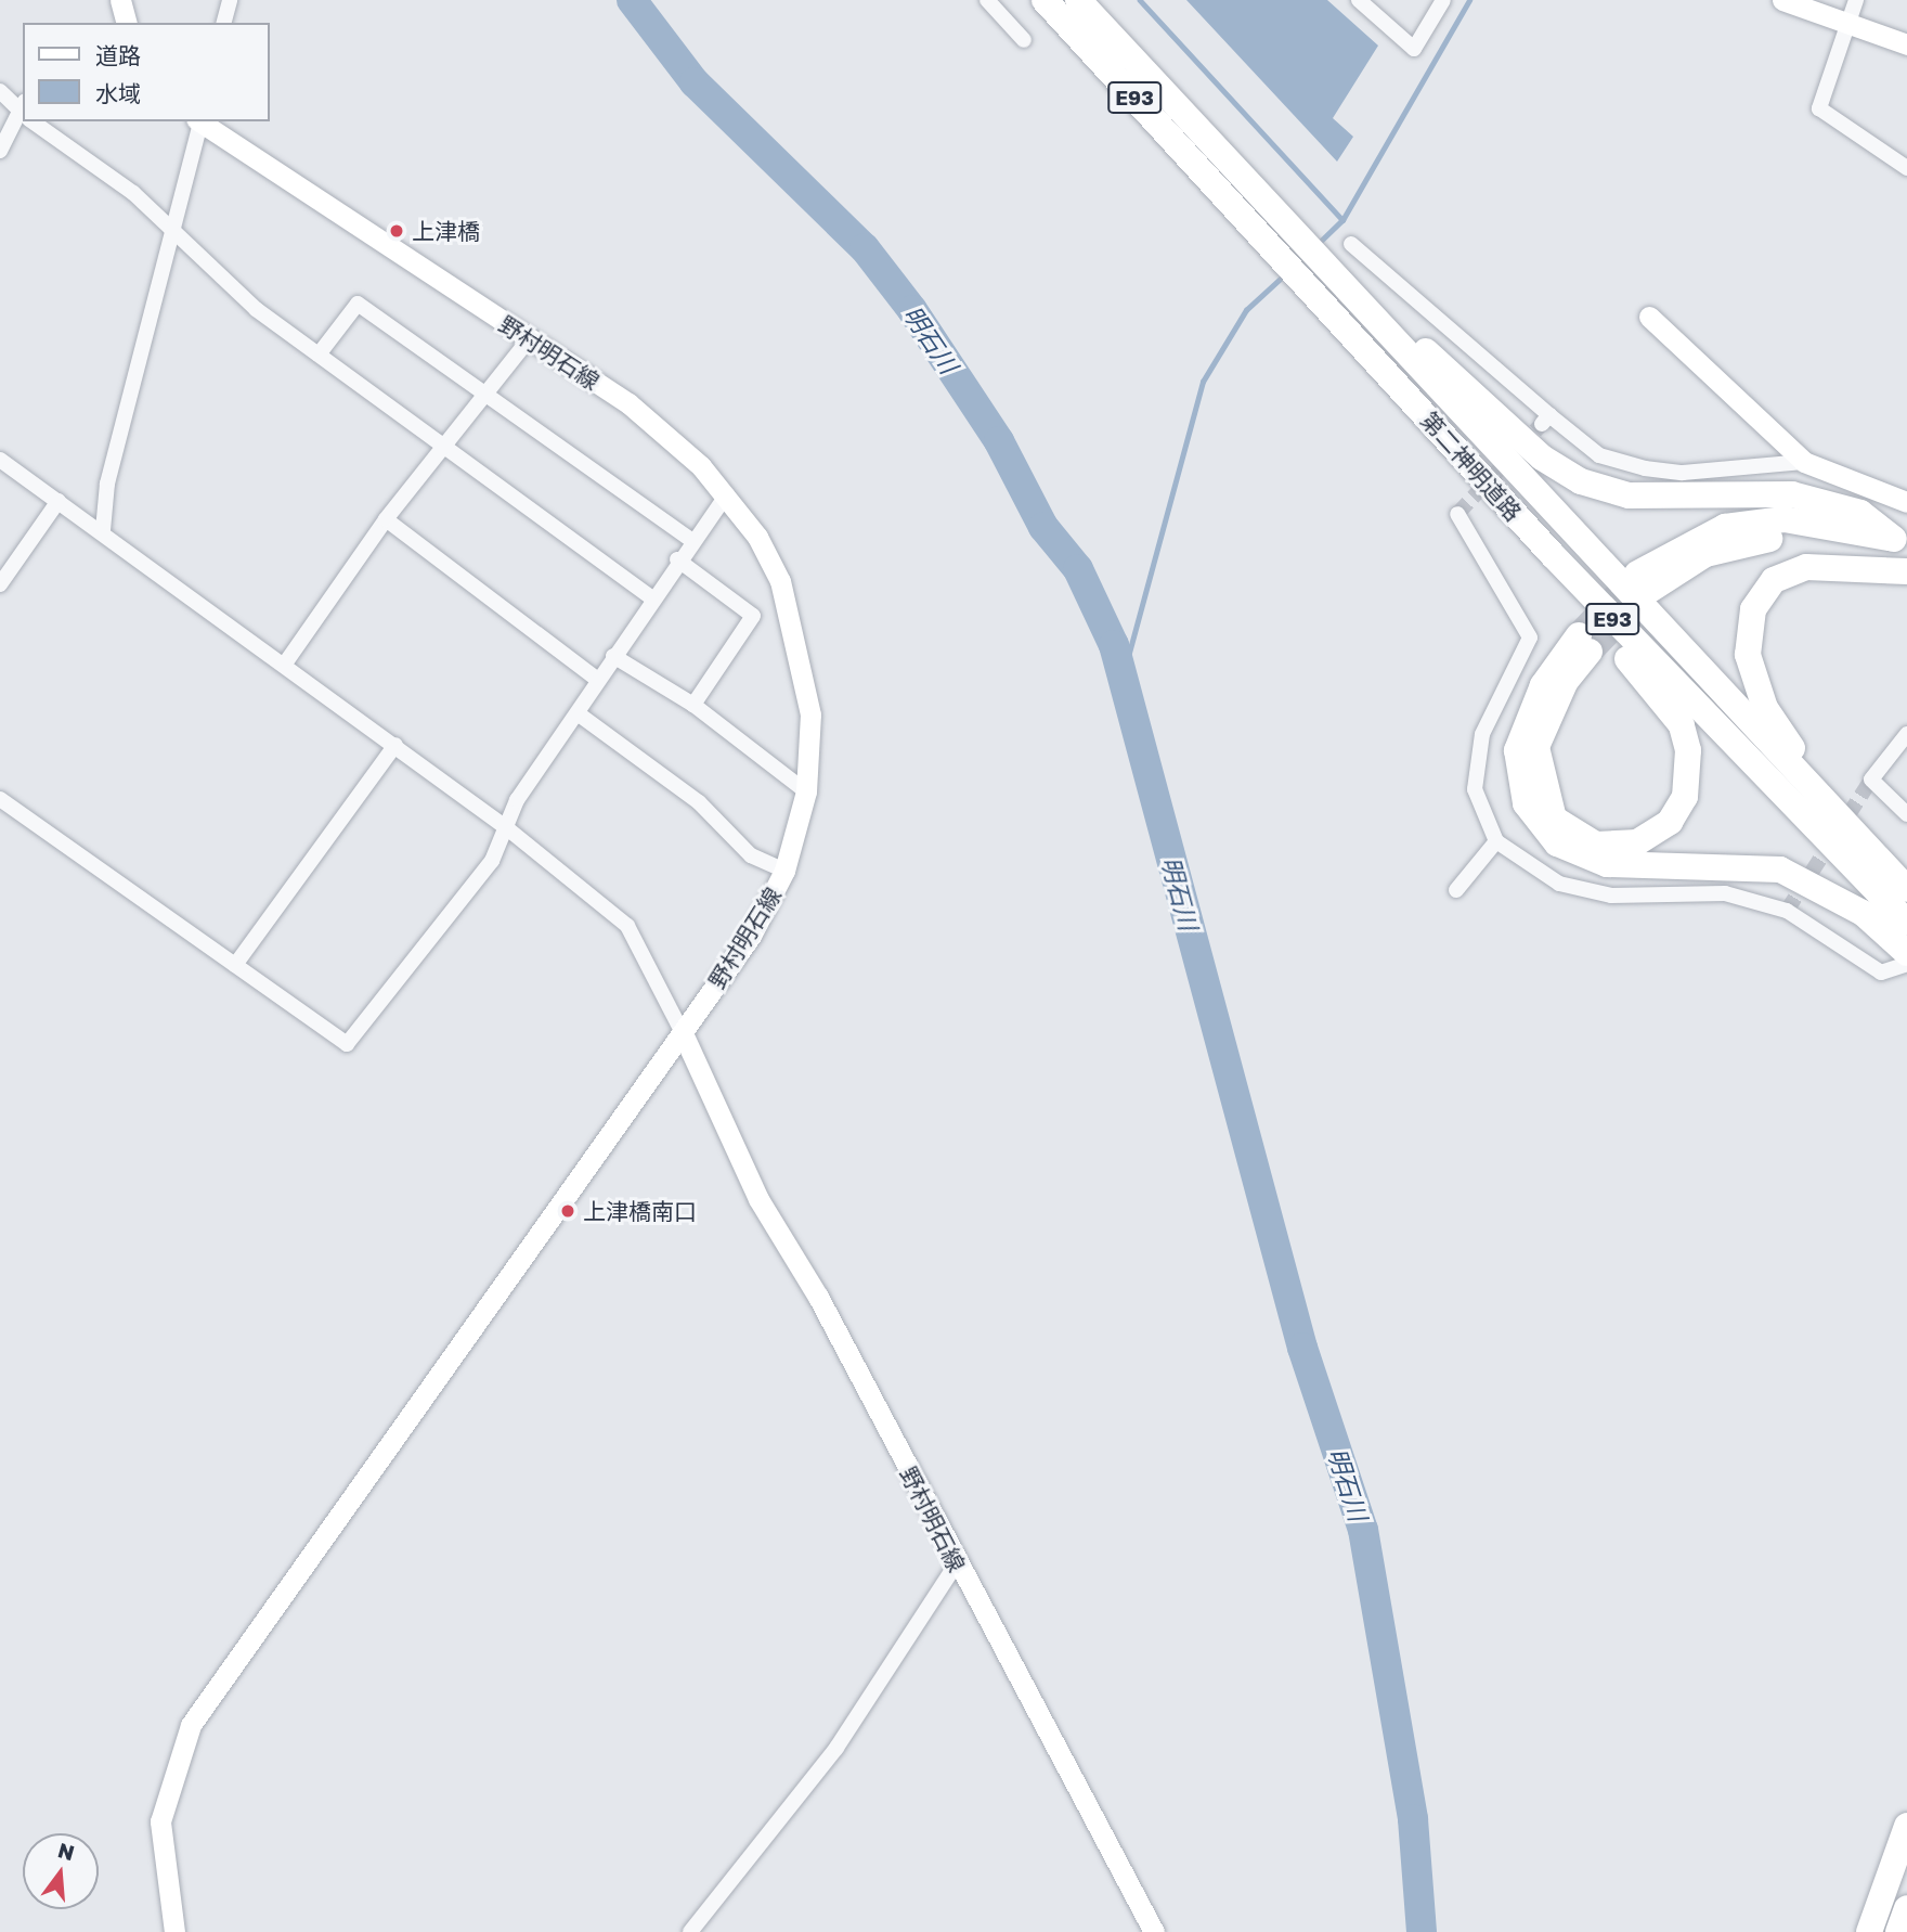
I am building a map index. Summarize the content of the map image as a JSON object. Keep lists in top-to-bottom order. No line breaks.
{"streets":{"highway":["E93","第二神明道路"],"main road":["野村明石線"]},"water":["明石川"],"places":["上津橋","上津橋南口"],"legend":["道路","水域"],"north":"top"}
